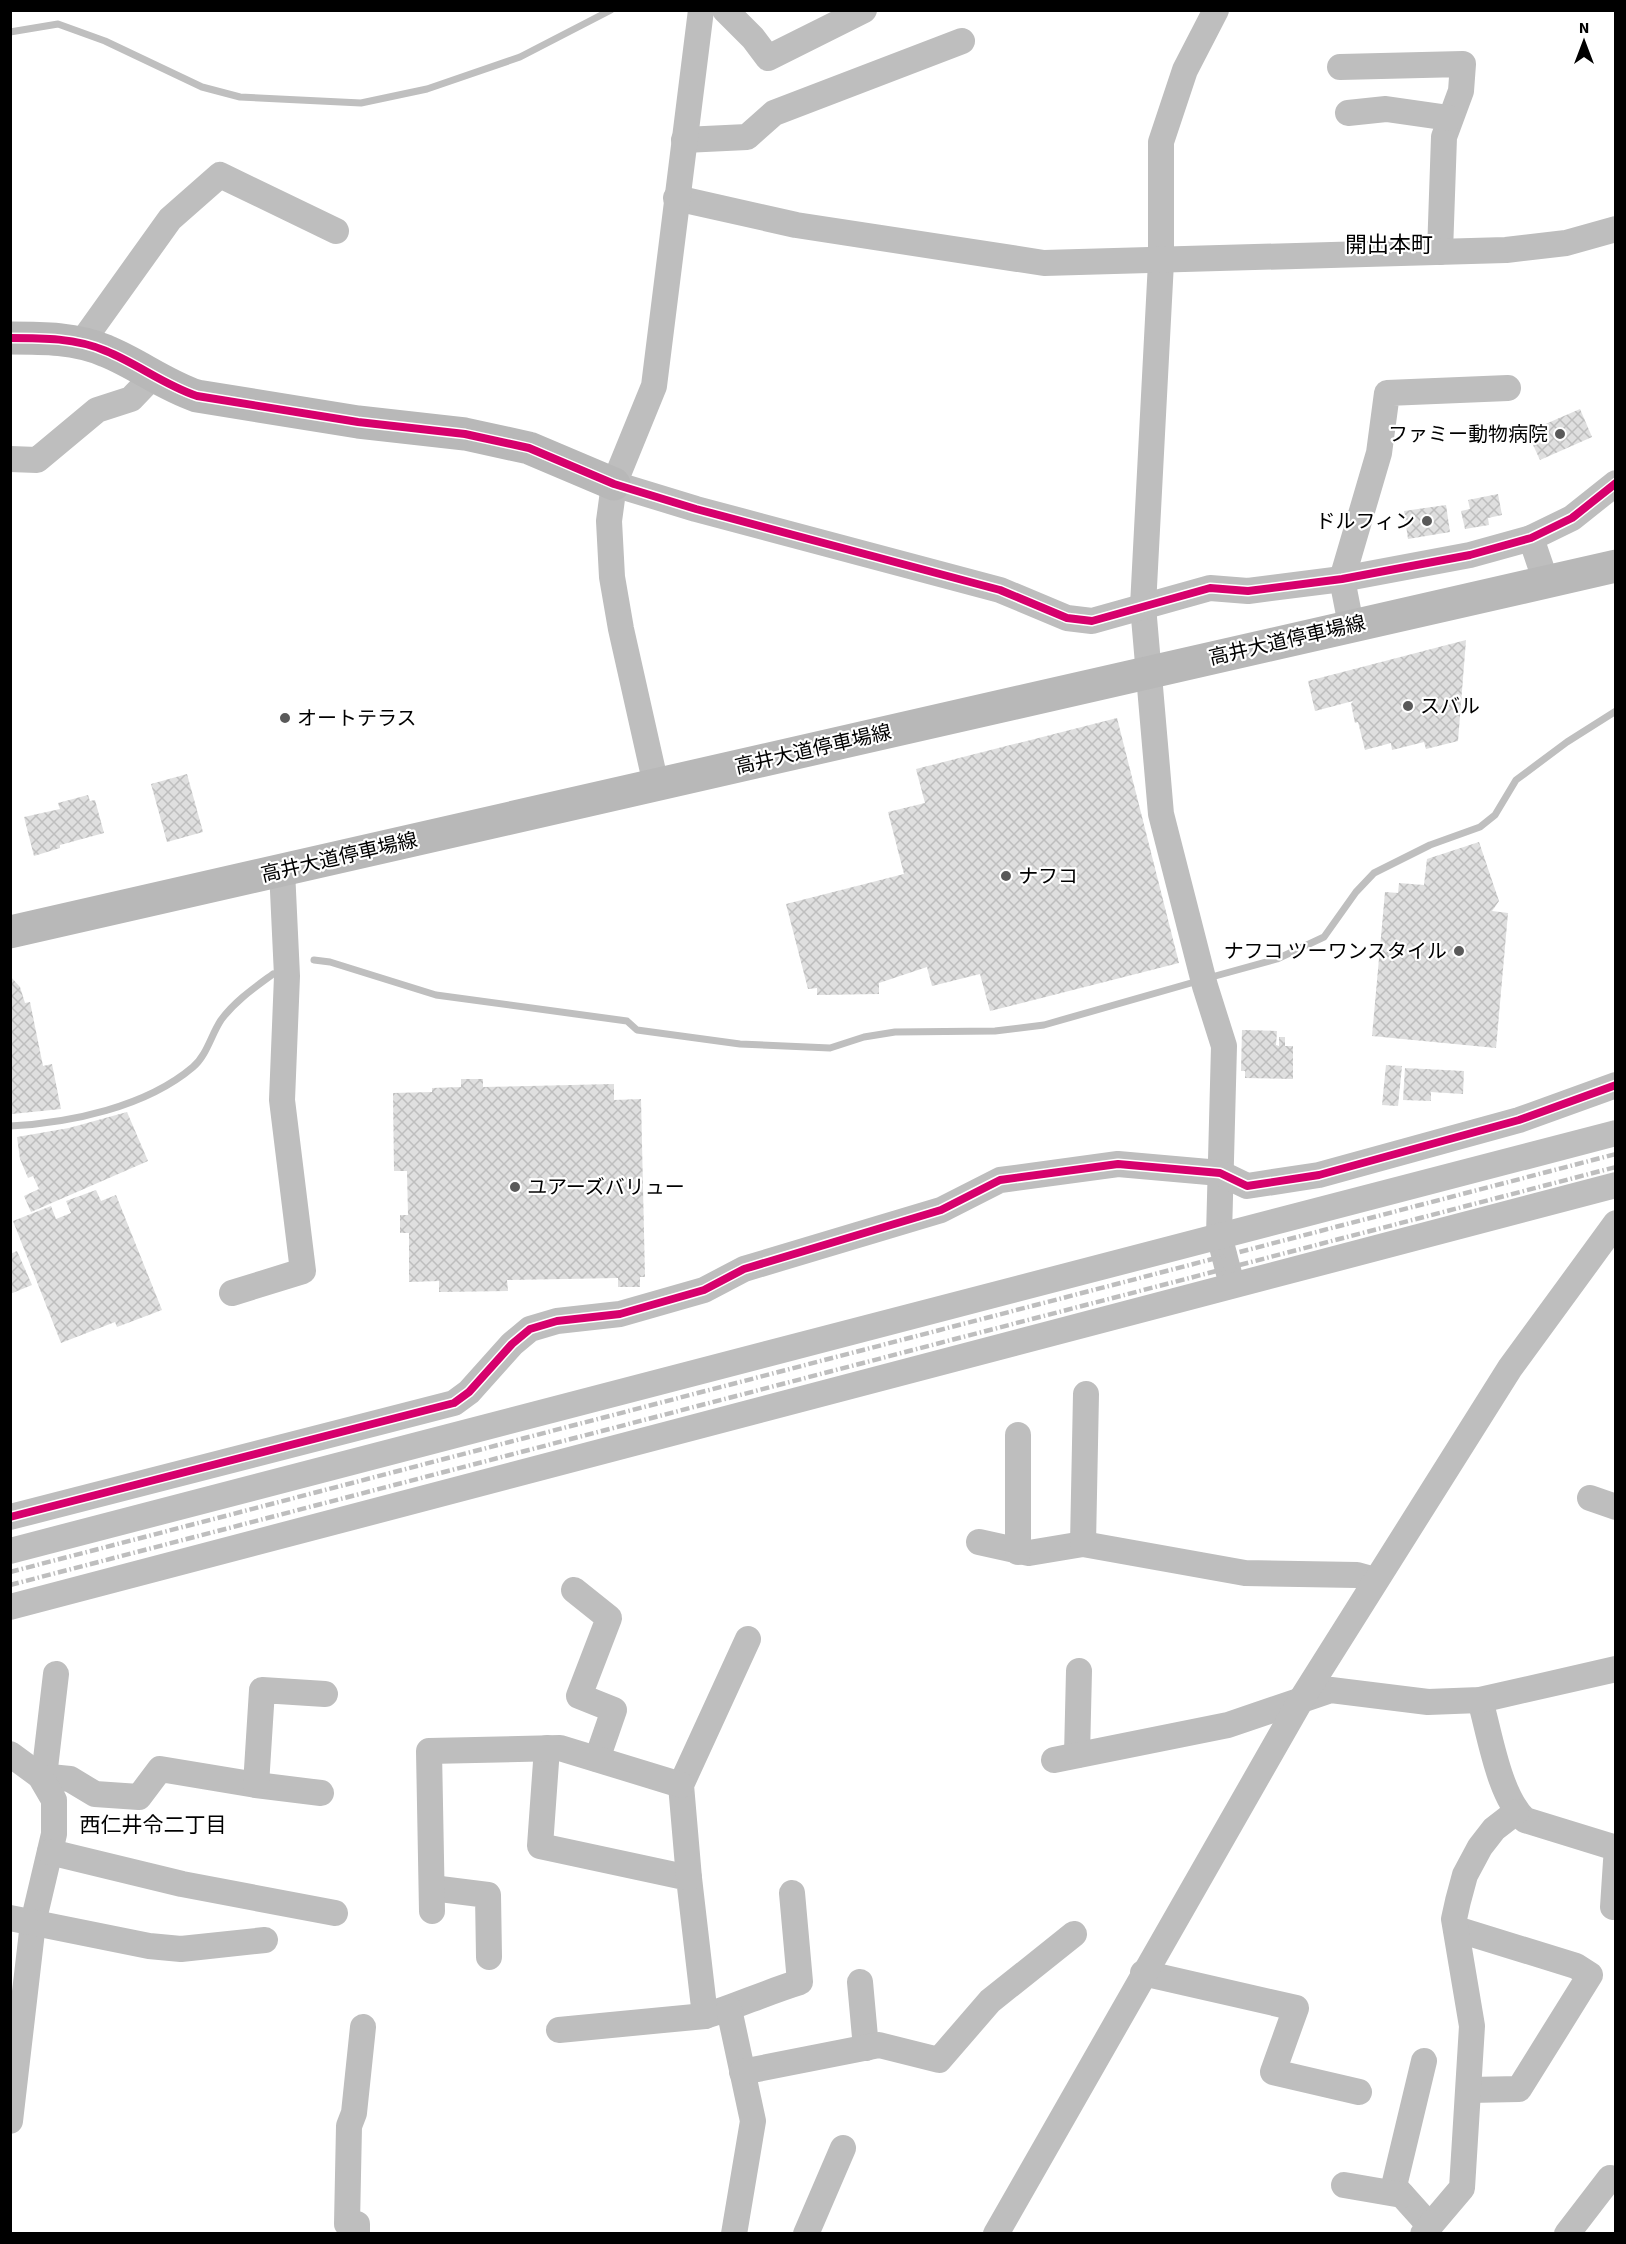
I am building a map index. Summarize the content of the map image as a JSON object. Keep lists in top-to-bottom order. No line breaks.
{"streets":{"main road":["高井大道停車場線"]},"districts":["開出本町","西仁井令二丁目"],"places":["ファミー動物病院","ドルフィン","スバル","オートテラス","ナフコ","ナフコ ツーワンスタイル","ユアーズバリュー"],"north":"top"}
